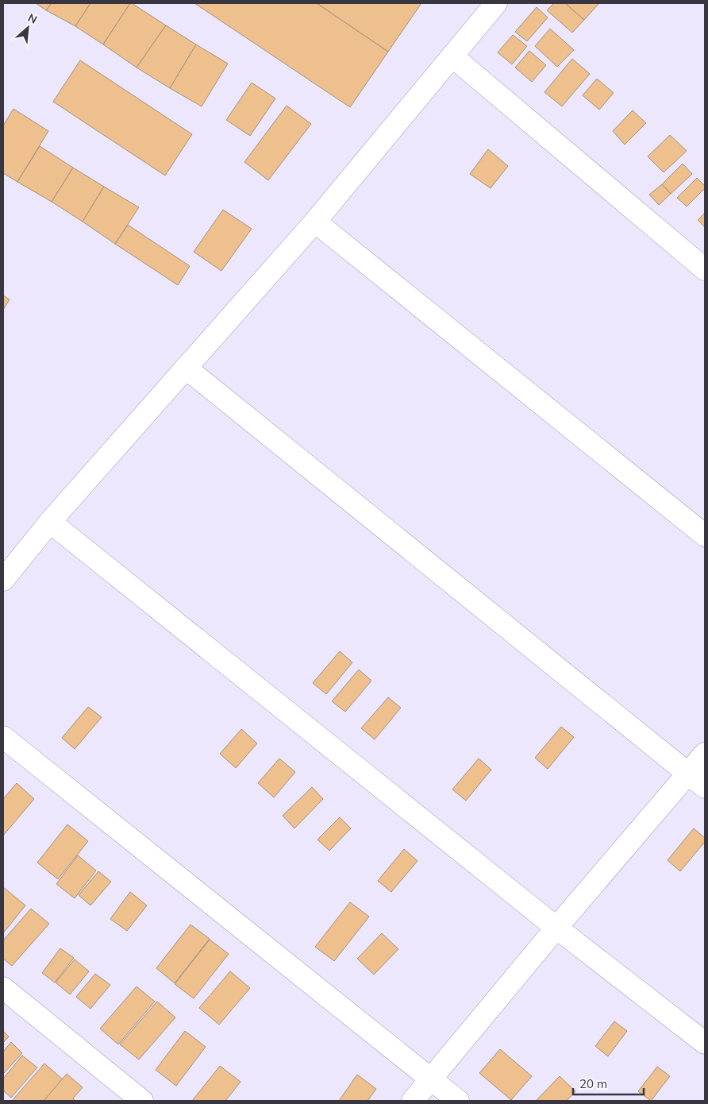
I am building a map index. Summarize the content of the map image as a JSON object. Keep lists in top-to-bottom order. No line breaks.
{"scale_bar":"20 m","north":"top right"}
